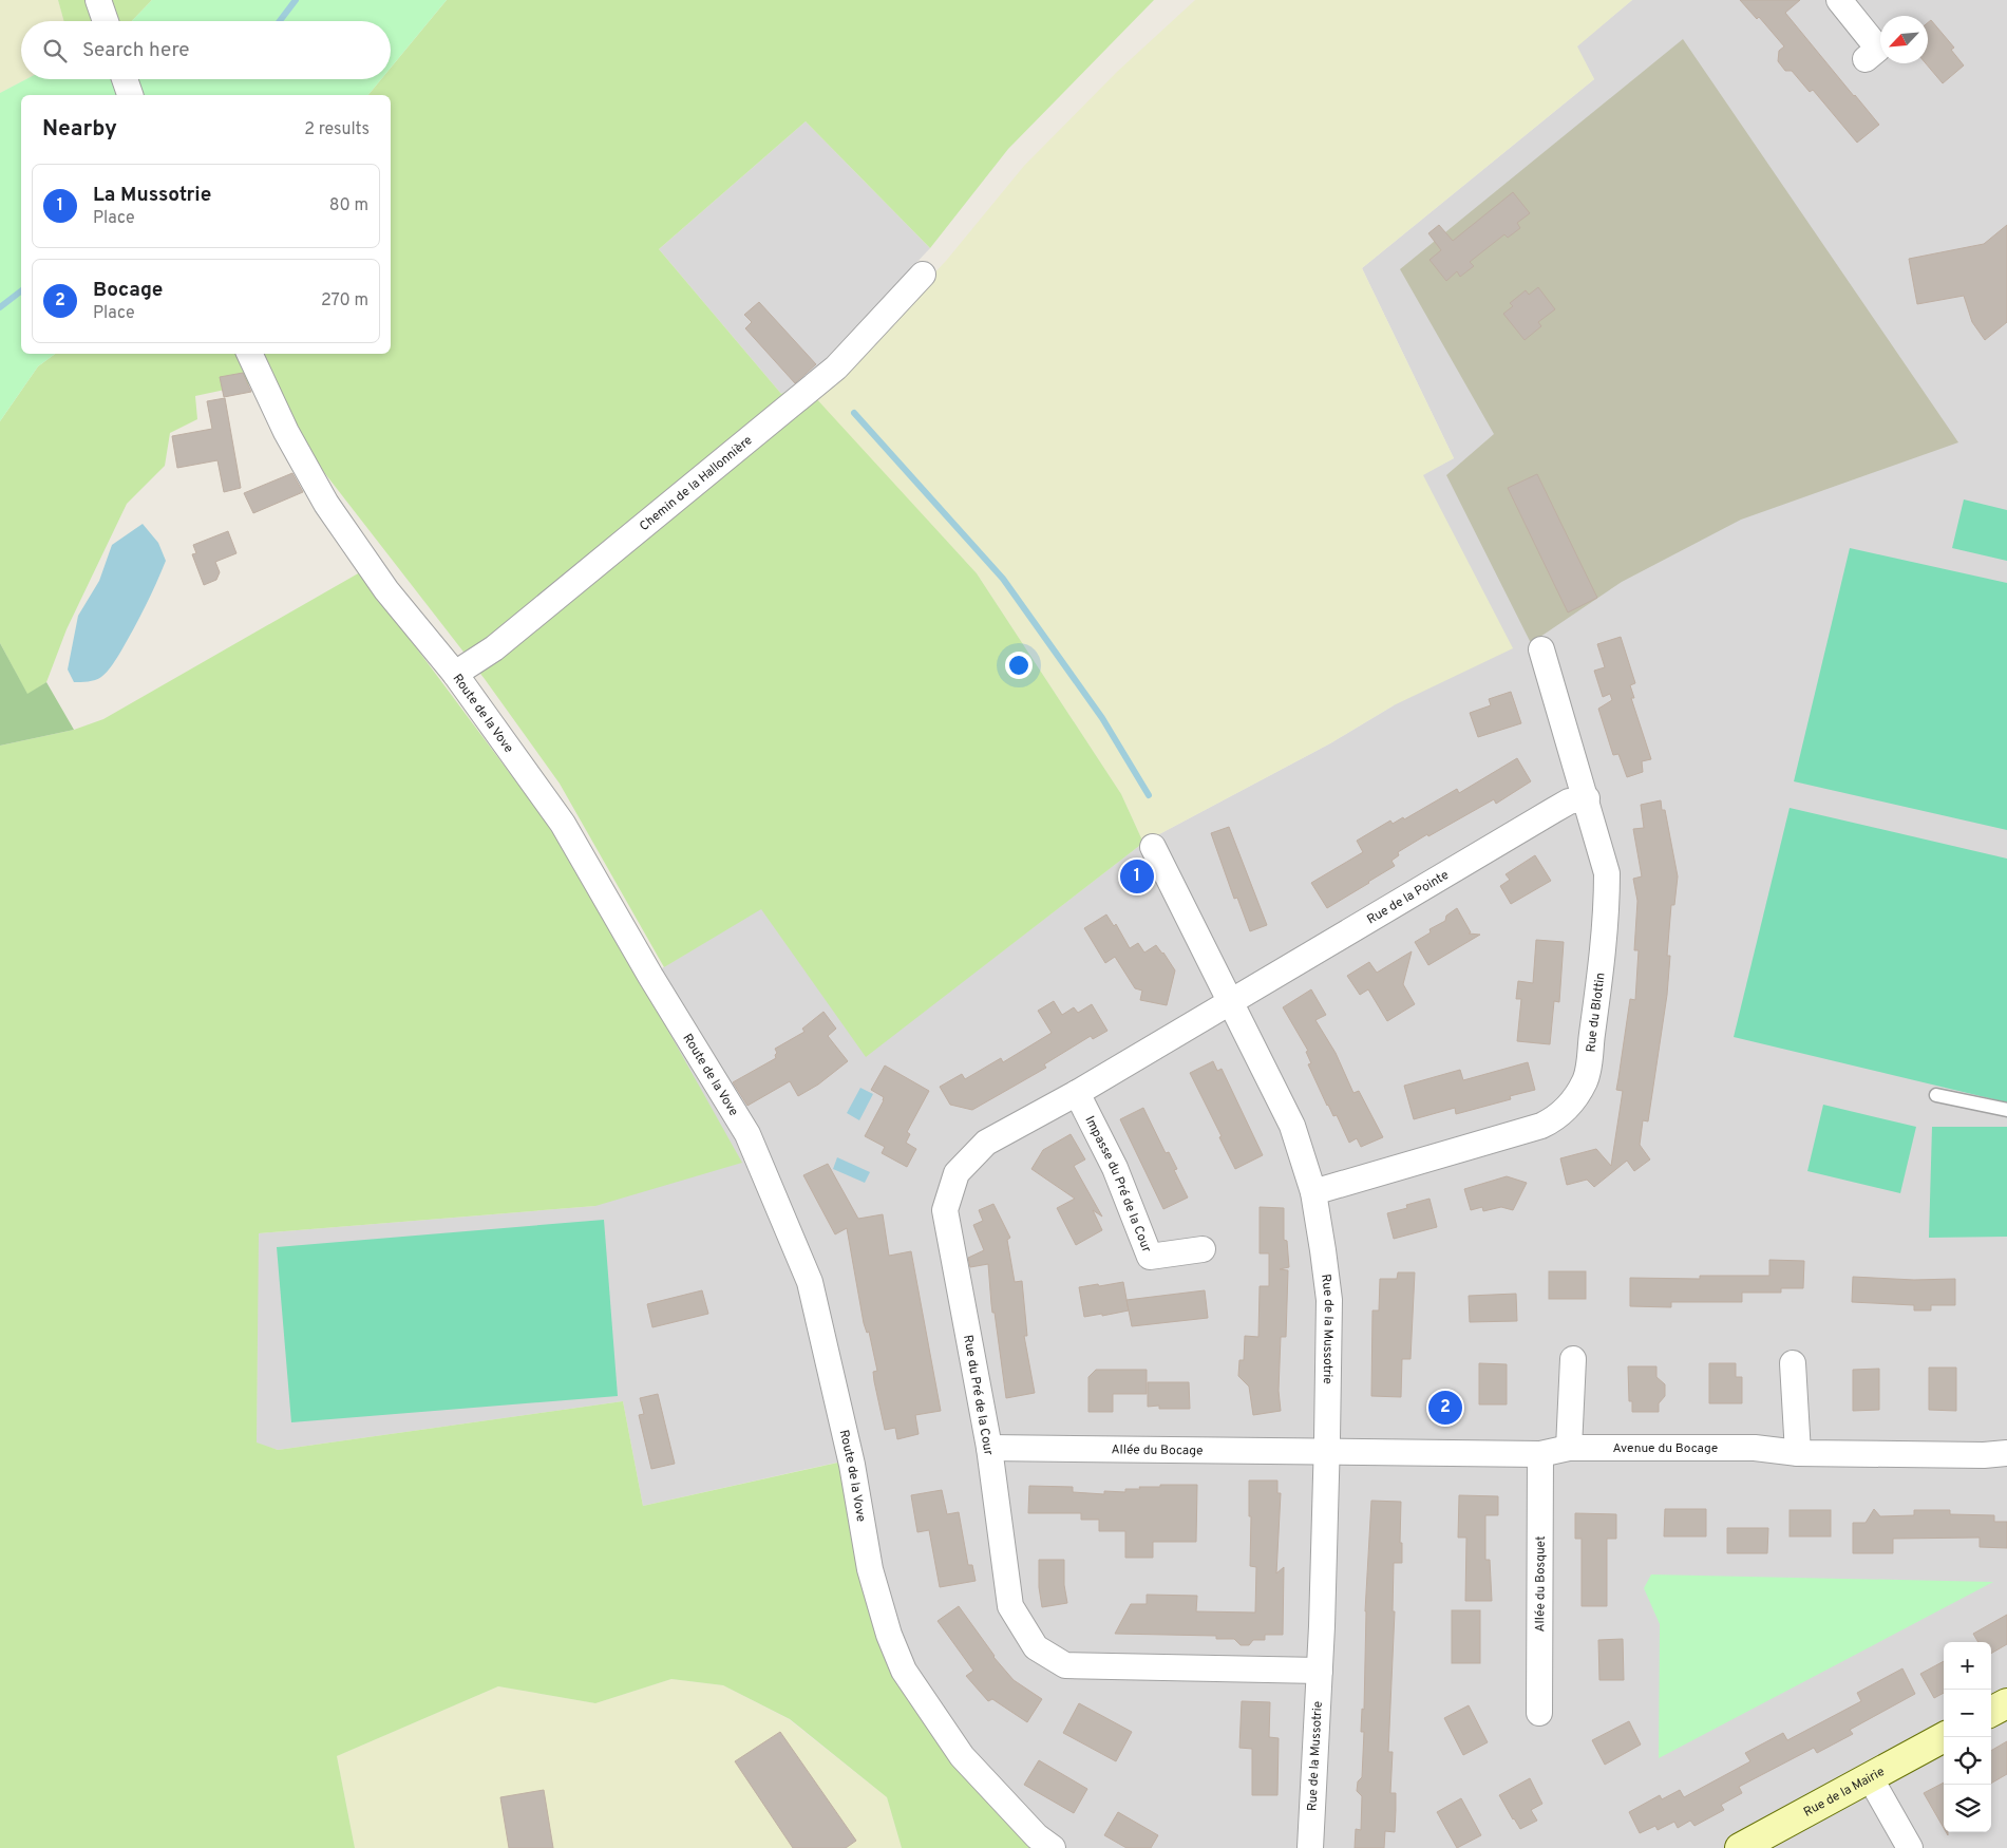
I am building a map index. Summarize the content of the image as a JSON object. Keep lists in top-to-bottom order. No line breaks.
{"streets":{"street":["Chemin de la Hallonnière","Route de la Vove","Rue de la Pointe","Rue du Blottin","Impasse du Pré de la Cour","Rue de la Mussotrie","Rue du Pré de la Cour","Avenue du Bocage","Allée du Bocage","Allée du Bosquet","Rue de la Mairie"]},"crossings":[["Chemin de la Hallonnière","Route de la Vove"],["Rue de la Pointe","Rue du Blottin"],["Rue de la Pointe","Rue de la Mussotrie"],["Rue de la Pointe","Rue du Pré de la Cour"],["Rue du Blottin","Rue de la Mussotrie"],["Impasse du Pré de la Cour","Rue du Pré de la Cour"],["Rue de la Mussotrie","Rue du Pré de la Cour"],["Rue de la Mussotrie","Avenue du Bocage"],["Rue de la Mussotrie","Allée du Bocage"],["Rue du Pré de la Cour","Allée du Bocage"],["Avenue du Bocage","Allée du Bocage"],["Avenue du Bocage","Allée du Bosquet"]],"north":"bottom left","page":{"search":"Search here","heading":["Nearby","2 results"],"list":[{"mark":"1","name":"La Mussotrie","note":"Place","value":"80 m"},{"mark":"2","name":"Bocage","note":"Place","value":"270 m"}],"pins":["1","2"],"map_buttons":["+","−"]}}
